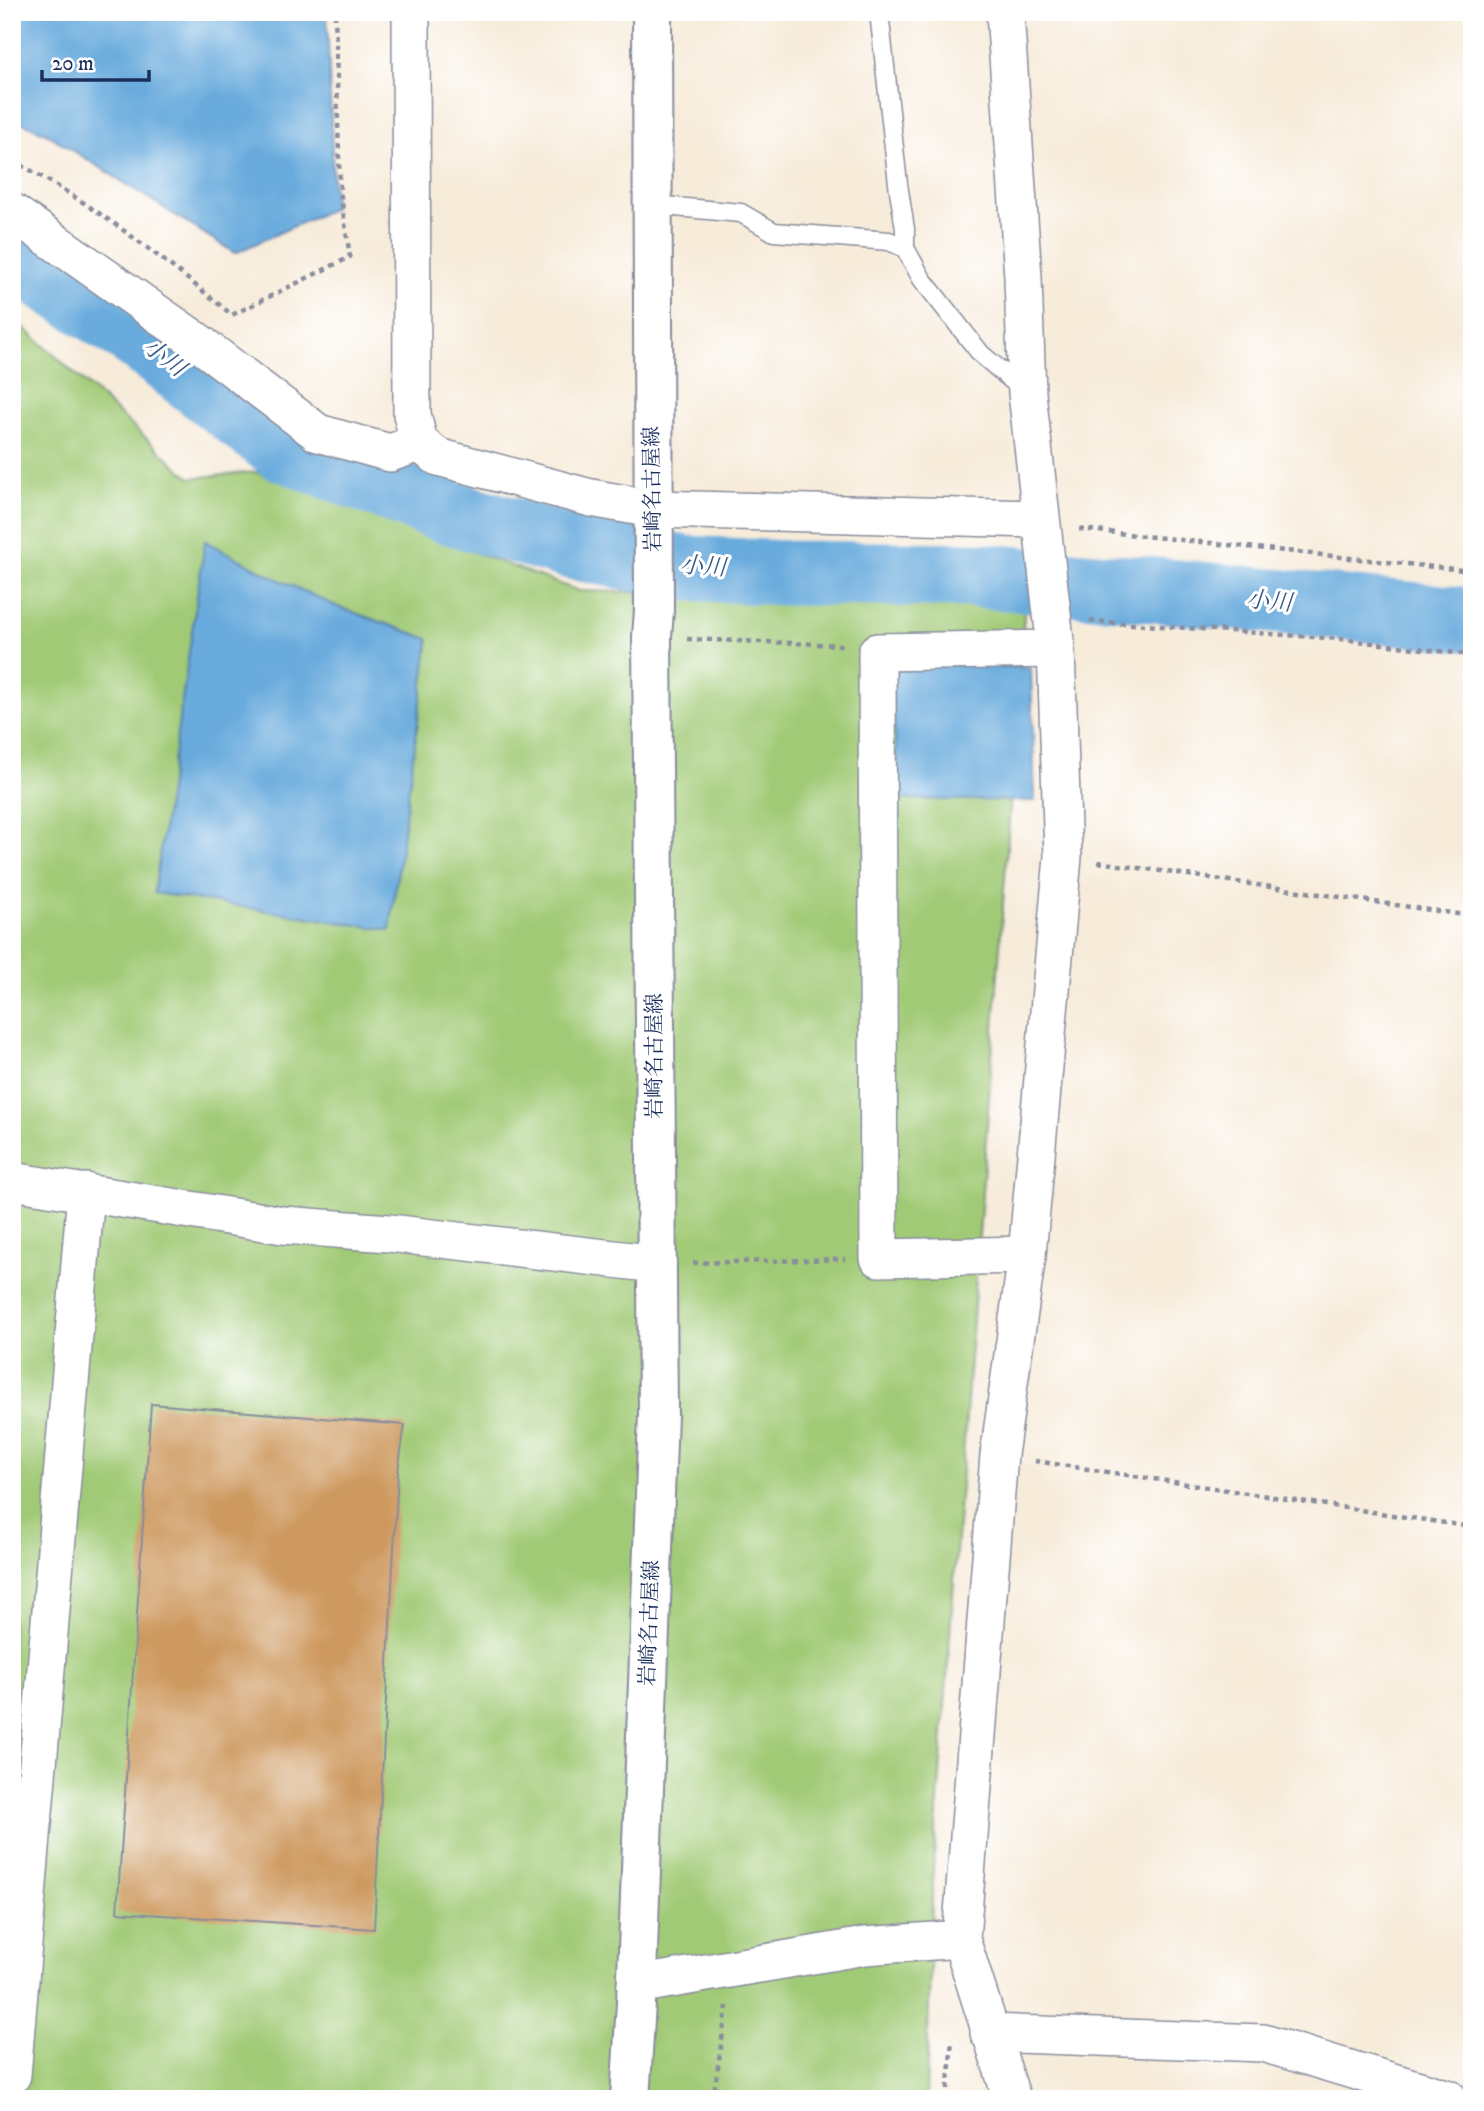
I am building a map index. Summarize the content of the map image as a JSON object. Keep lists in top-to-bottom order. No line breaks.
{"streets":{"main road":["岩崎名古屋線"]},"water":["小川"],"scale_bar":"20 m"}
